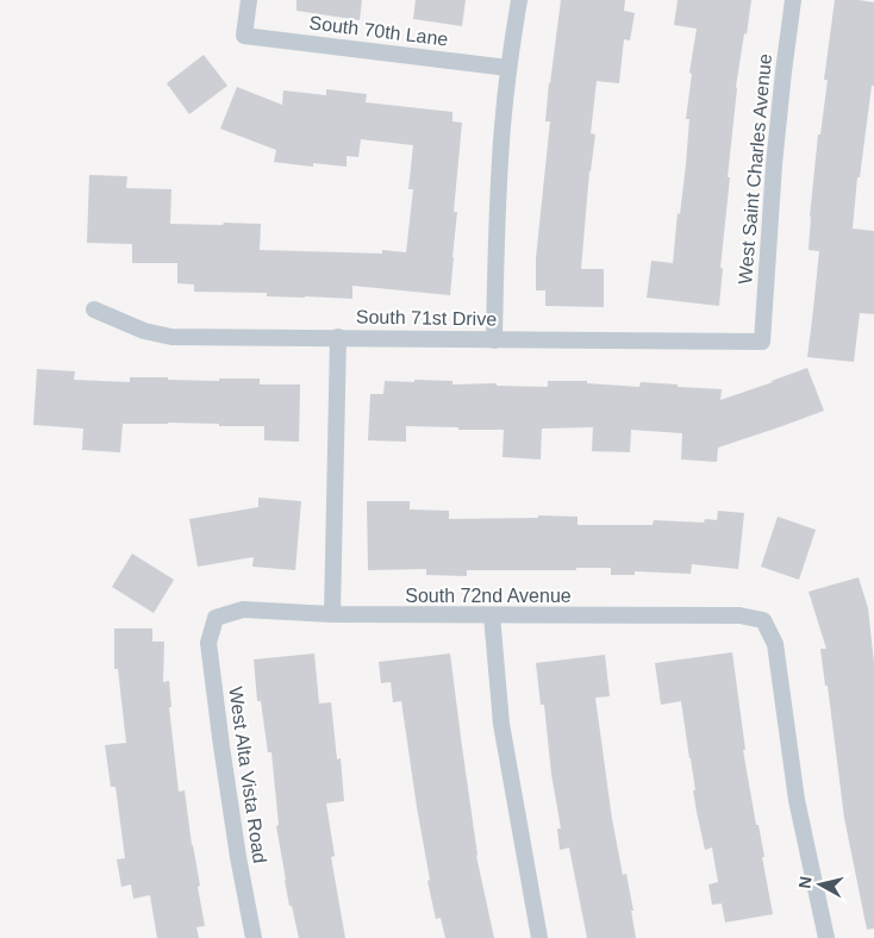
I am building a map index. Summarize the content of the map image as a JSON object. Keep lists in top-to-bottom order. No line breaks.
{"streets":{"street":["South 70th Lane","West Saint Charles Avenue","South 71st Drive","South 72nd Avenue","West Alta Vista Road"]},"crossings":[["West Saint Charles Avenue","South 71st Drive"],["South 72nd Avenue","West Alta Vista Road"]],"north":"left"}
